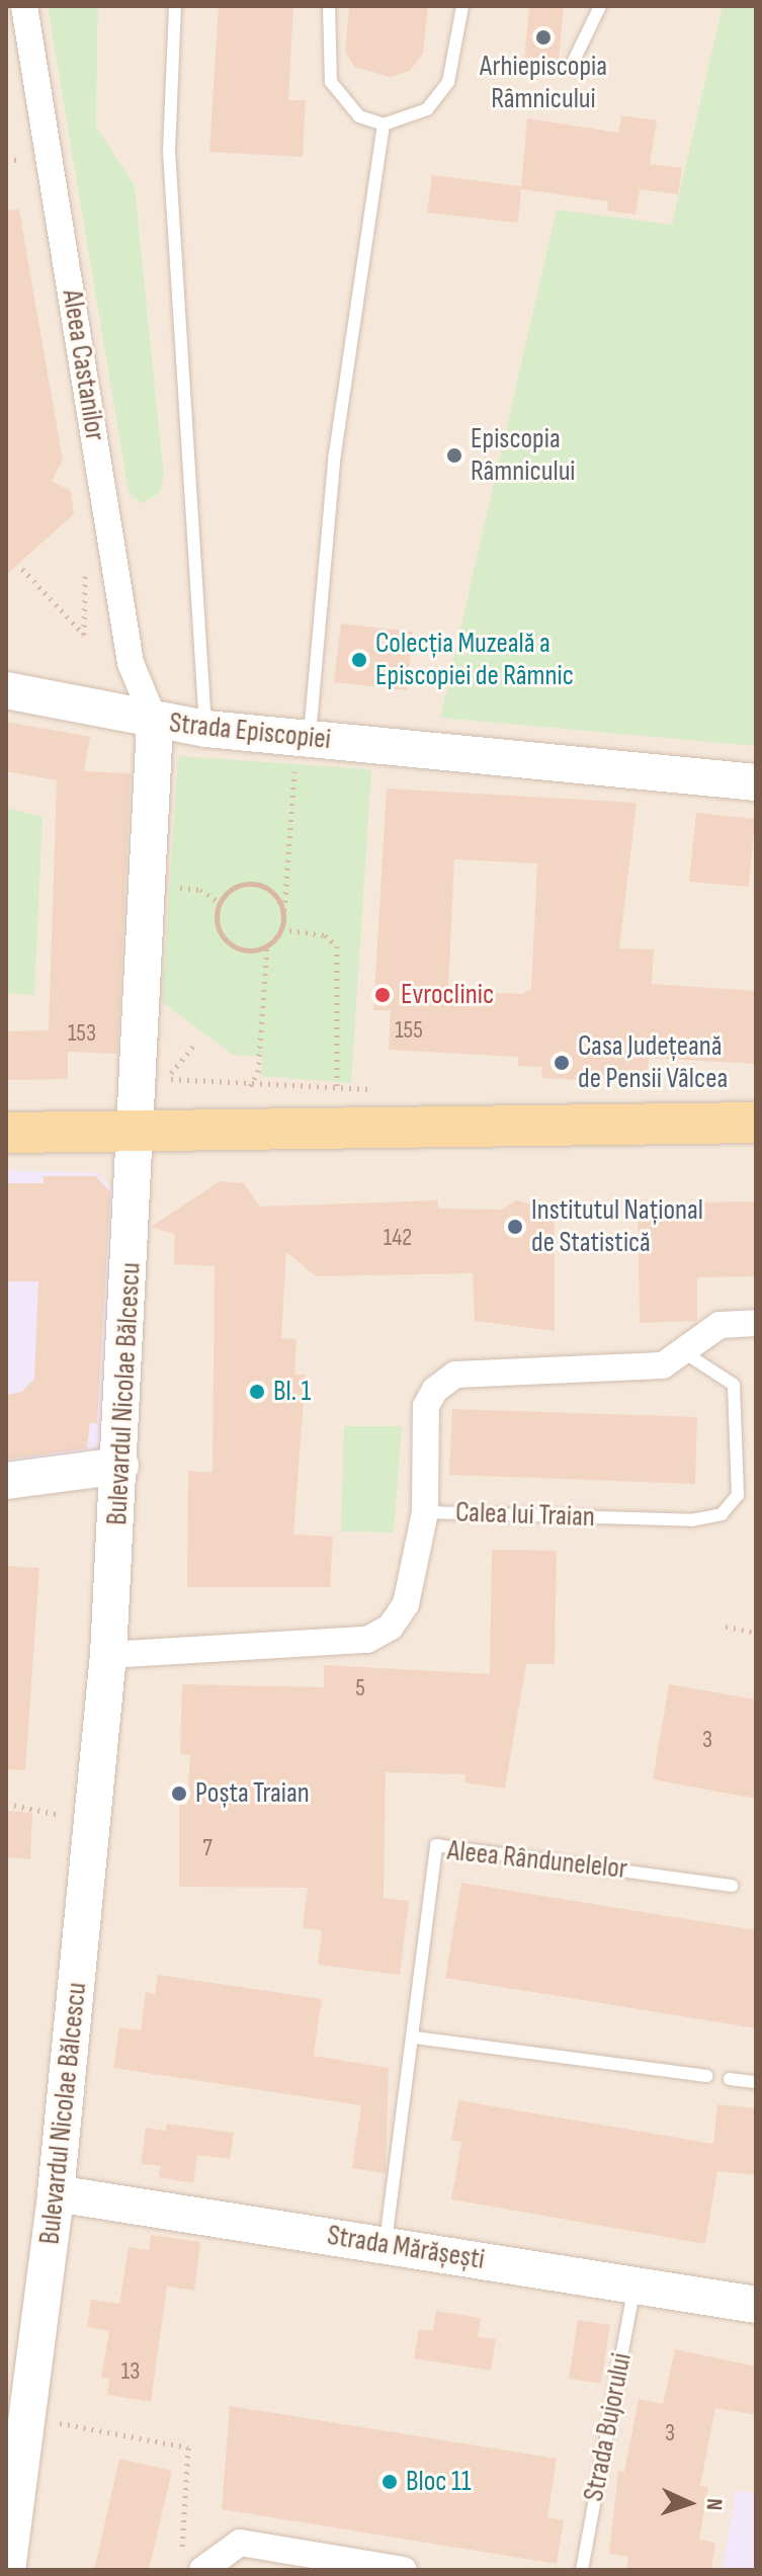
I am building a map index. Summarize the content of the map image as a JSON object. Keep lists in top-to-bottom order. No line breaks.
{"streets":{"street":["Aleea Castanilor","Strada Episcopiei","Bulevardul Nicolae Bălcescu","Calea lui Traian","Strada Mărășești"],"lane":["Aleea Rândunelelor","Strada Bujorului"]},"crossings":[["Aleea Castanilor","Strada Episcopiei"],["Strada Episcopiei","Bulevardul Nicolae Bălcescu"],["Bulevardul Nicolae Bălcescu","Strada Mărășești"],["Aleea Rândunelelor","Strada Mărășești"],["Strada Mărășești","Strada Bujorului"]],"places":["Arhiepiscopia Râmnicului","Episcopia Râmnicului","Colecția Muzeală a Episcopiei de Râmnic","Evroclinic","Casa Județeană de Pensii Vâlcea","Institutul Național de Statistică","Bl. 1","Poșta Traian","Bloc 11"],"house_numbers":["155","153","142","5","3","7","13","3"],"north":"right"}
